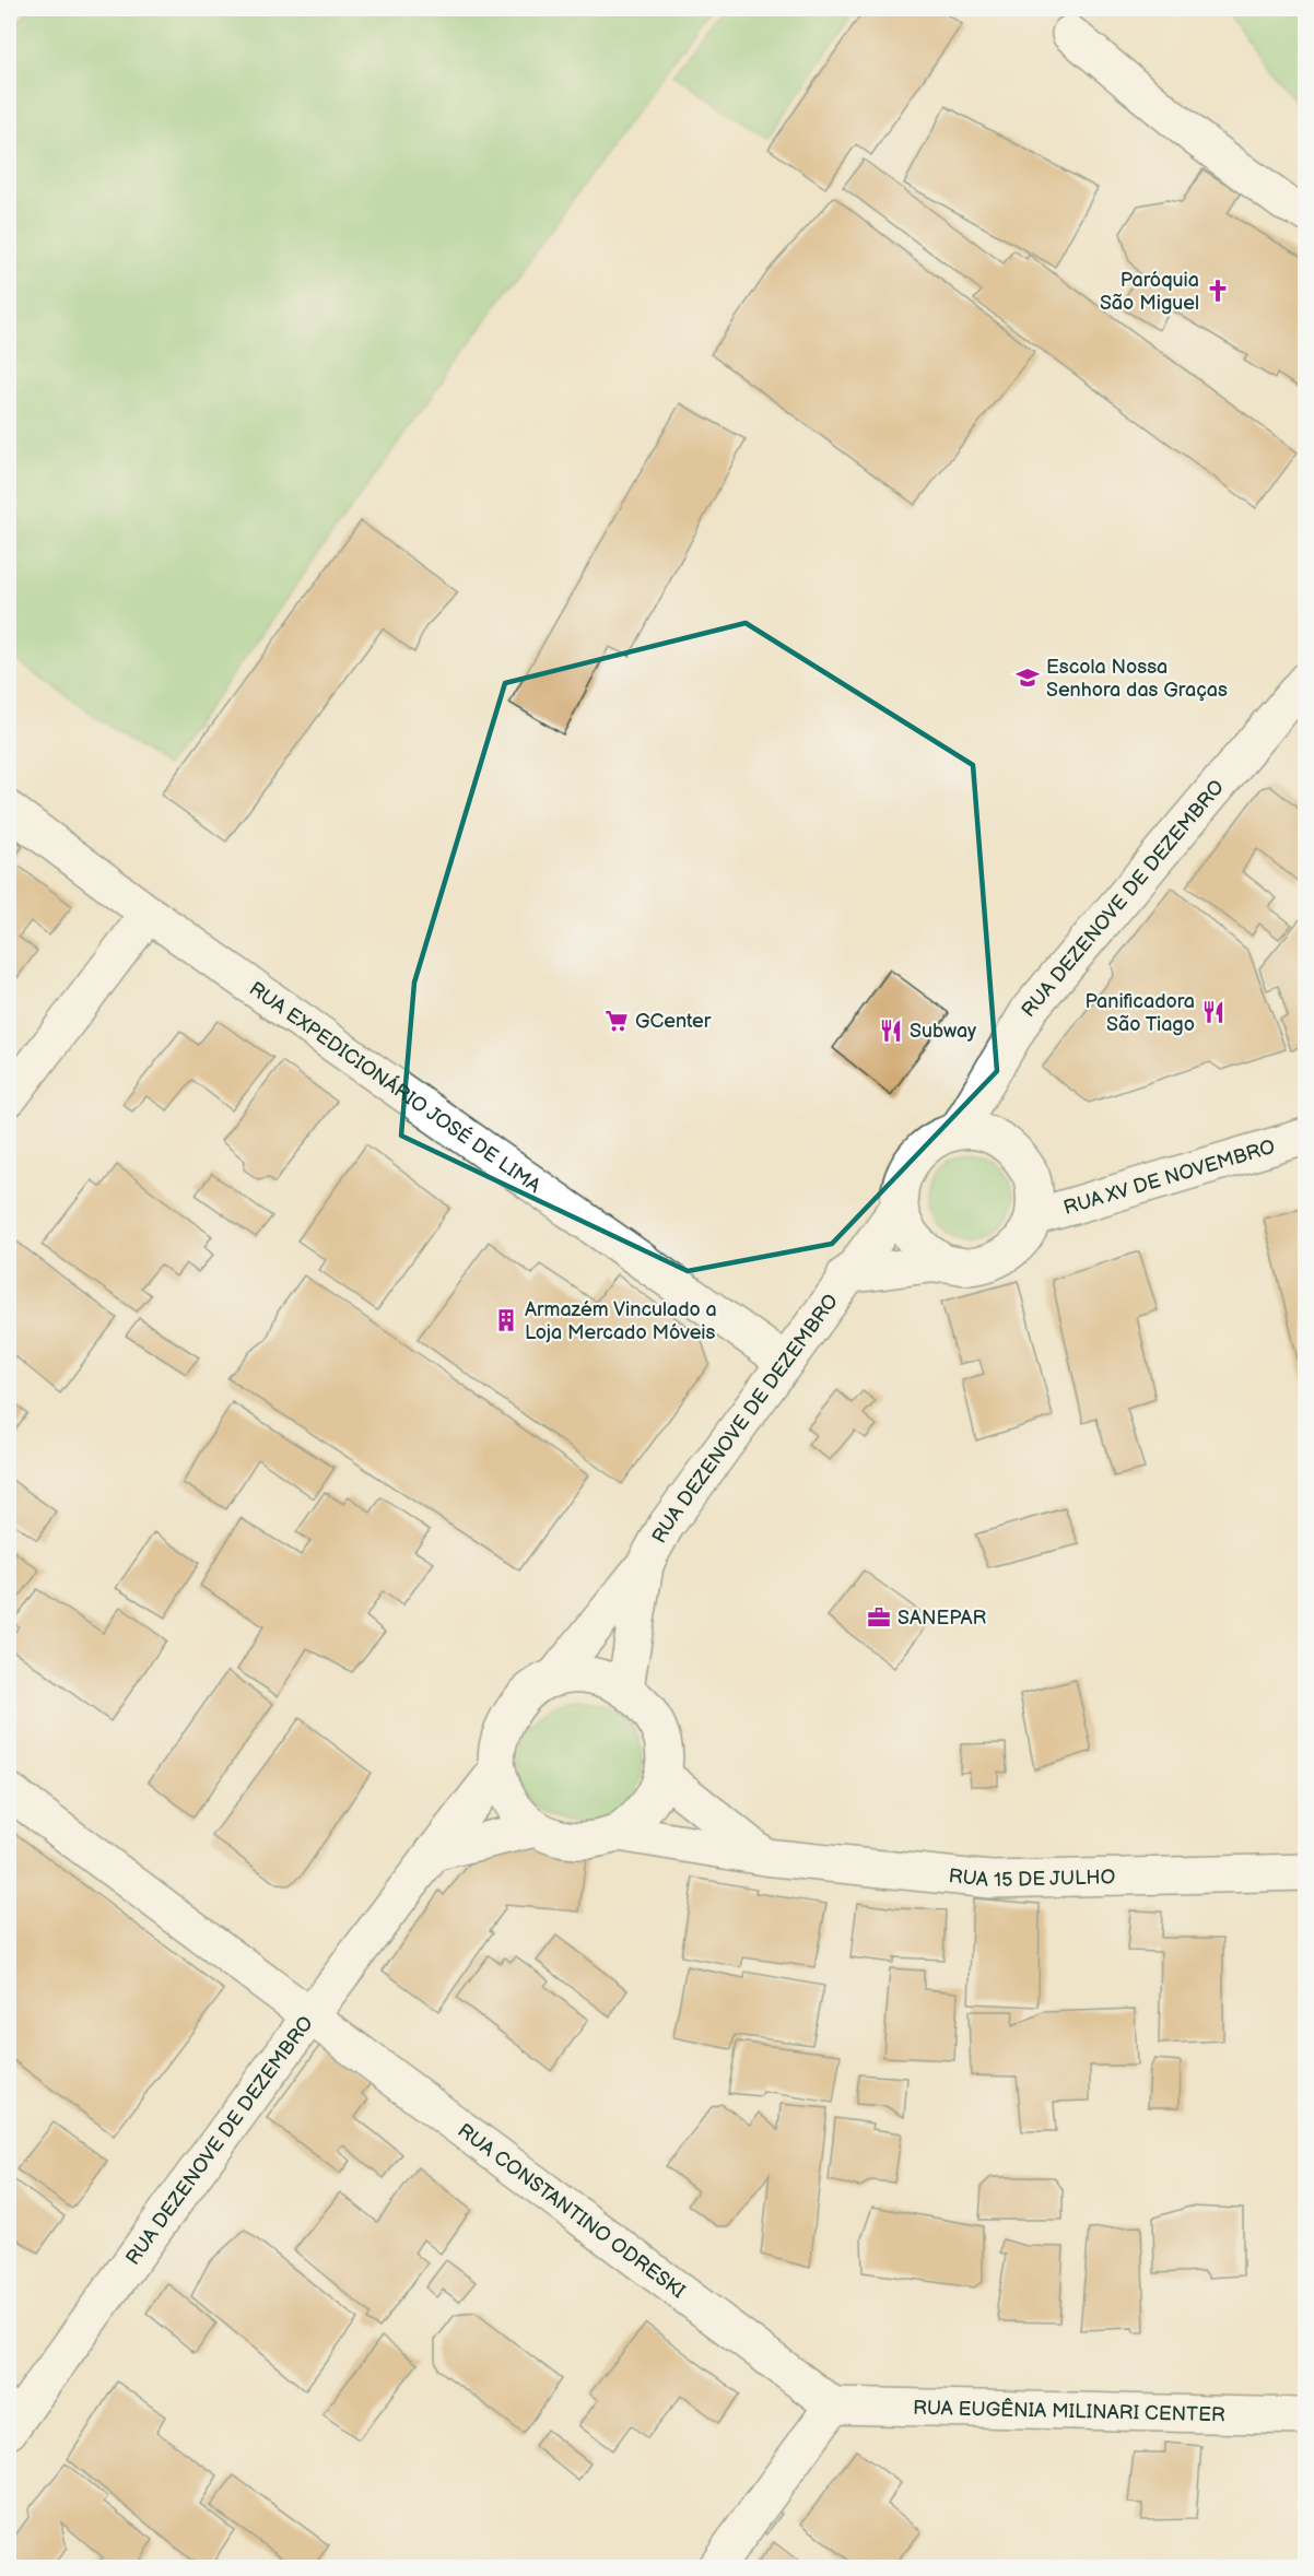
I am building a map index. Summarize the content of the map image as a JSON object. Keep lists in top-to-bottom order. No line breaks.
{"streets":{"street":["RUA DEZENOVE DE DEZEMBRO","RUA EXPEDICIONÁRIO JOSÉ DE LIMA","RUA XV DE NOVEMBRO","RUA 15 DE JULHO","RUA CONSTANTINO ODRESKI","RUA EUGÊNIA MILINARI CENTER"]},"crossings":[["RUA DEZENOVE DE DEZEMBRO","RUA EXPEDICIONÁRIO JOSÉ DE LIMA"],["RUA DEZENOVE DE DEZEMBRO","RUA XV DE NOVEMBRO"],["RUA DEZENOVE DE DEZEMBRO","RUA 15 DE JULHO"],["RUA DEZENOVE DE DEZEMBRO","RUA CONSTANTINO ODRESKI"],["RUA CONSTANTINO ODRESKI","RUA EUGÊNIA MILINARI CENTER"]],"places":{"church":["Paróquia São Miguel"],"school or university":["Escola Nossa Senhora das Graças"],"restaurant":["Panificadora São Tiago","Subway"],"supermarket":["GCenter"],"building":["Armazém Vinculado a Loja Mercado Móveis"],"office":["SANEPAR"]}}
